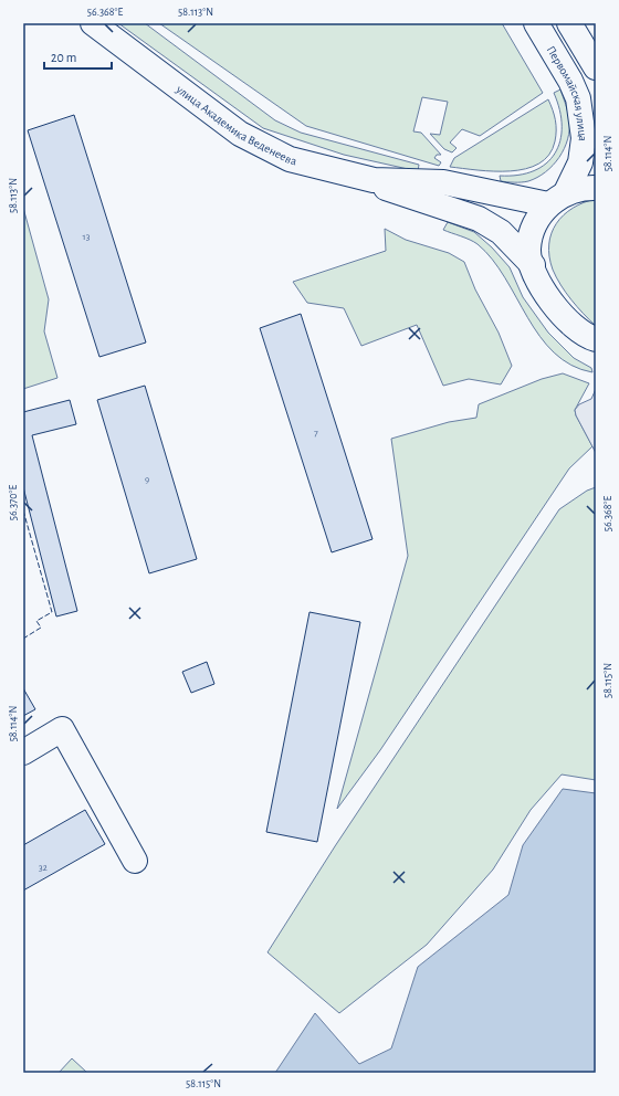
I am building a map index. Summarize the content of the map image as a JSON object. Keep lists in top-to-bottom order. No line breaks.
{"streets":{"street":["Первомайская улица","улица Академика Веденеева"]},"house_numbers":["13","7","9","32"],"scale_bar":"20 m","coordinates":["56.368°E","58.113°N","58.114°N","56.370°E","58.115°N"]}
